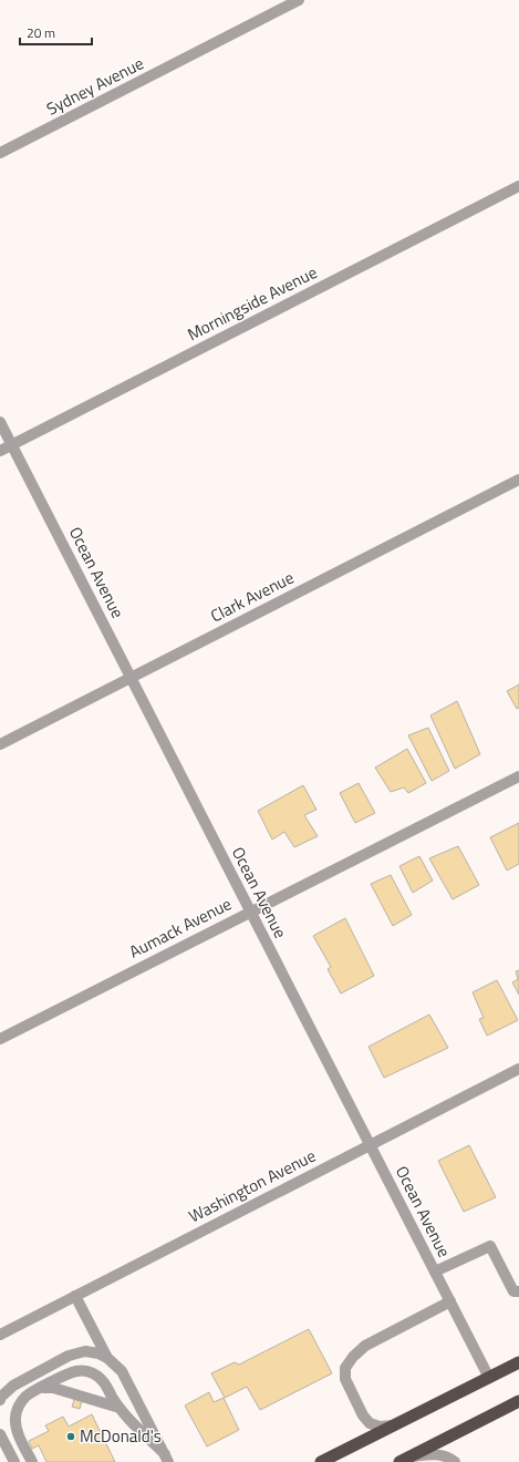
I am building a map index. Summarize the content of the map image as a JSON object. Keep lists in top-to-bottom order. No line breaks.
{"streets":{"street":["Sydney Avenue","Morningside Avenue","Ocean Avenue","Clark Avenue","Aumack Avenue","Washington Avenue"]},"crossings":[["Morningside Avenue","Ocean Avenue"],["Ocean Avenue","Clark Avenue"],["Ocean Avenue","Aumack Avenue"],["Ocean Avenue","Washington Avenue"]],"places":["McDonald's"],"scale_bar":"20 m"}
